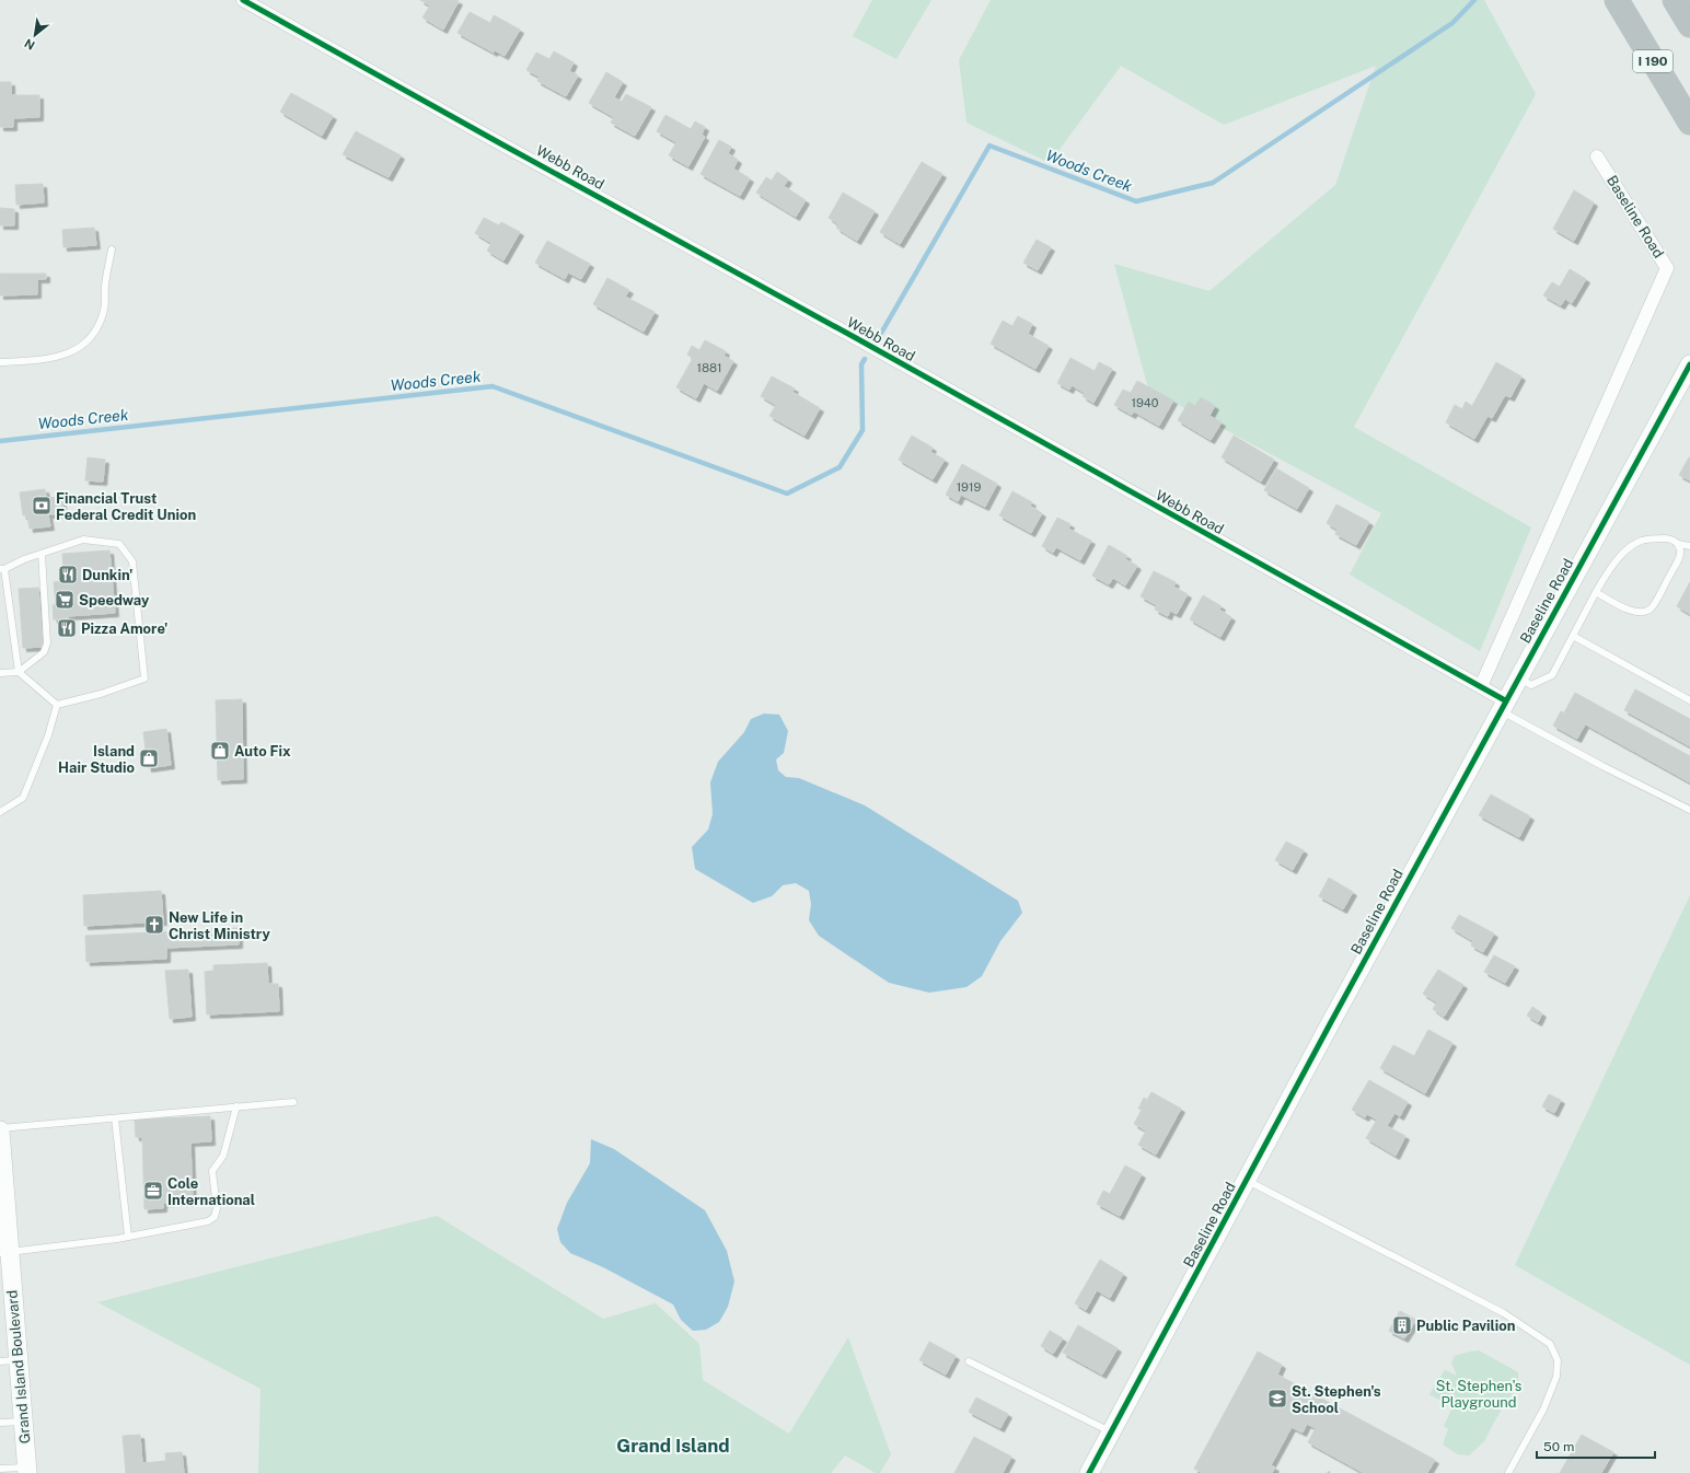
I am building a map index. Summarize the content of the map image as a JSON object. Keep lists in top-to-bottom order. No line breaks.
{"streets":{"highway":["I 190"],"street":["Webb Road","Baseline Road","Grand Island Boulevard"]},"crossings":[["Webb Road","Baseline Road"]],"districts":["Grand Island"],"water":["Woods Creek"],"parks":["St. Stephen's Playground"],"places":{"bank":["Financial Trust Federal Credit Union"],"restaurant":["Dunkin'","Pizza Amore'"],"supermarket":["Speedway"],"shop":["Auto Fix","Island Hair Studio"],"church":["New Life in Christ Ministry"],"office":["Cole International"],"building":["Public Pavilion"],"school or university":["St. Stephen's School"]},"house_numbers":["1881","1940","1919"],"scale_bar":"50 m","north":"bottom left"}
